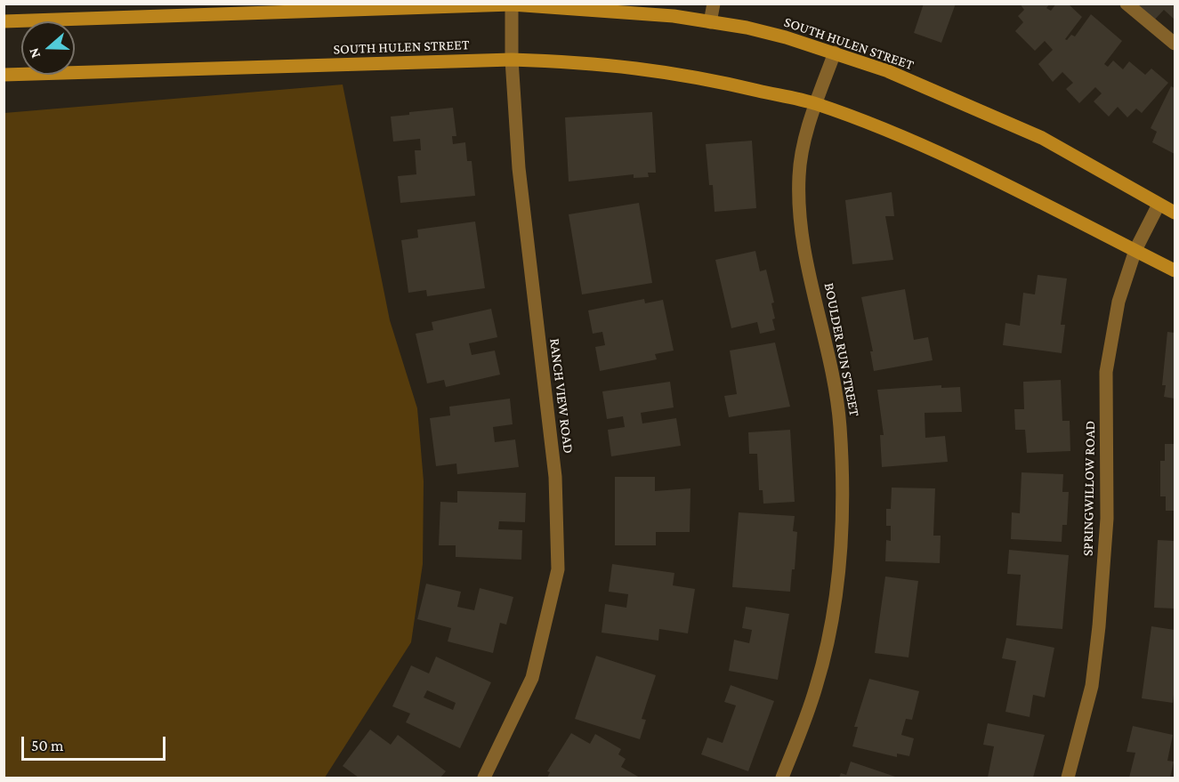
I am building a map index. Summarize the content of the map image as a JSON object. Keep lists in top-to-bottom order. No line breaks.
{"streets":{"main road":["SOUTH HULEN STREET"],"street":["BOULDER RUN STREET","RANCH VIEW ROAD","SPRINGWILLOW ROAD"]},"crossings":[["SOUTH HULEN STREET","BOULDER RUN STREET"],["SOUTH HULEN STREET","RANCH VIEW ROAD"],["SOUTH HULEN STREET","SPRINGWILLOW ROAD"]],"scale_bar":"50 m","north":"left"}
